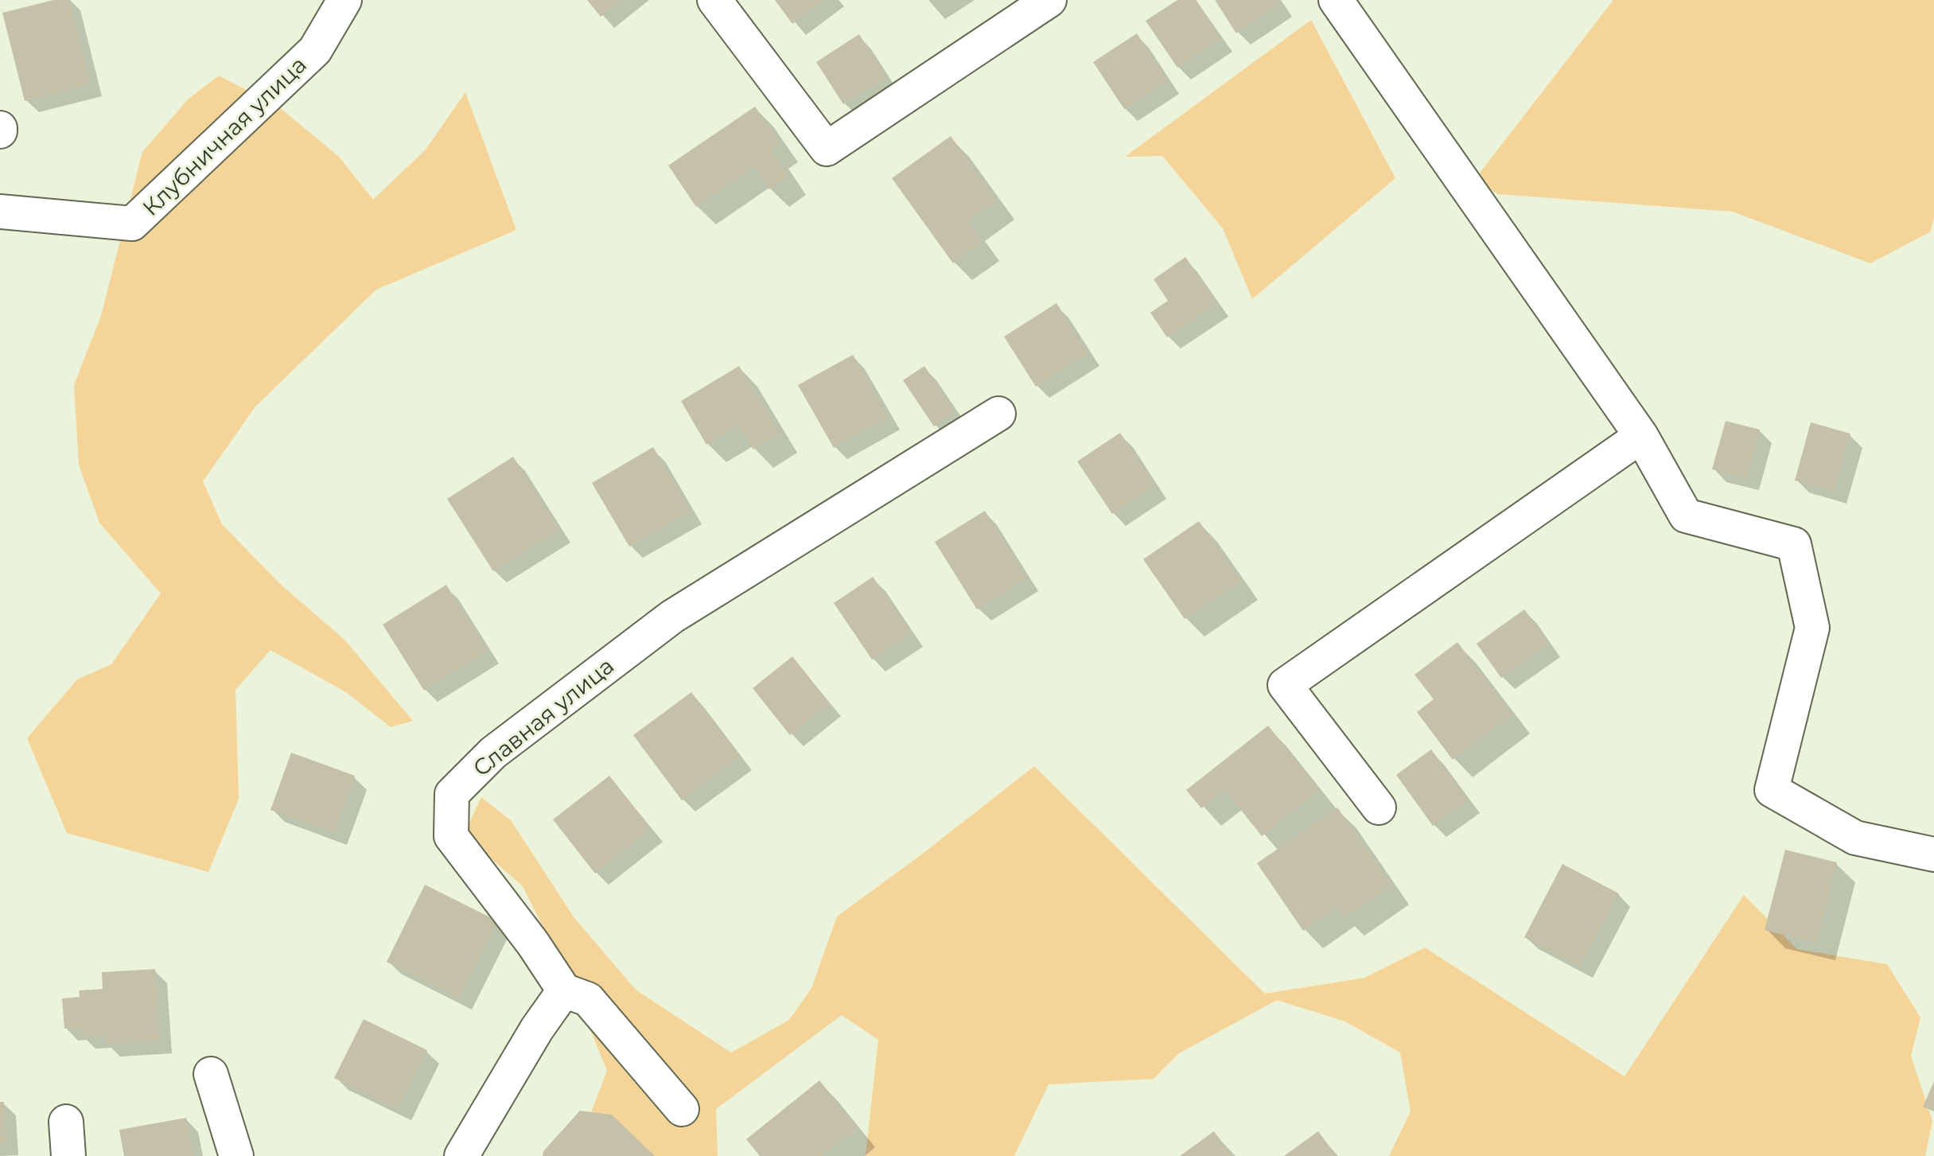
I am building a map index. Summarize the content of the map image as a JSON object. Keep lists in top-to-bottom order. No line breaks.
{"streets":{"street":["Клубничная улица","Славная улица"]}}
